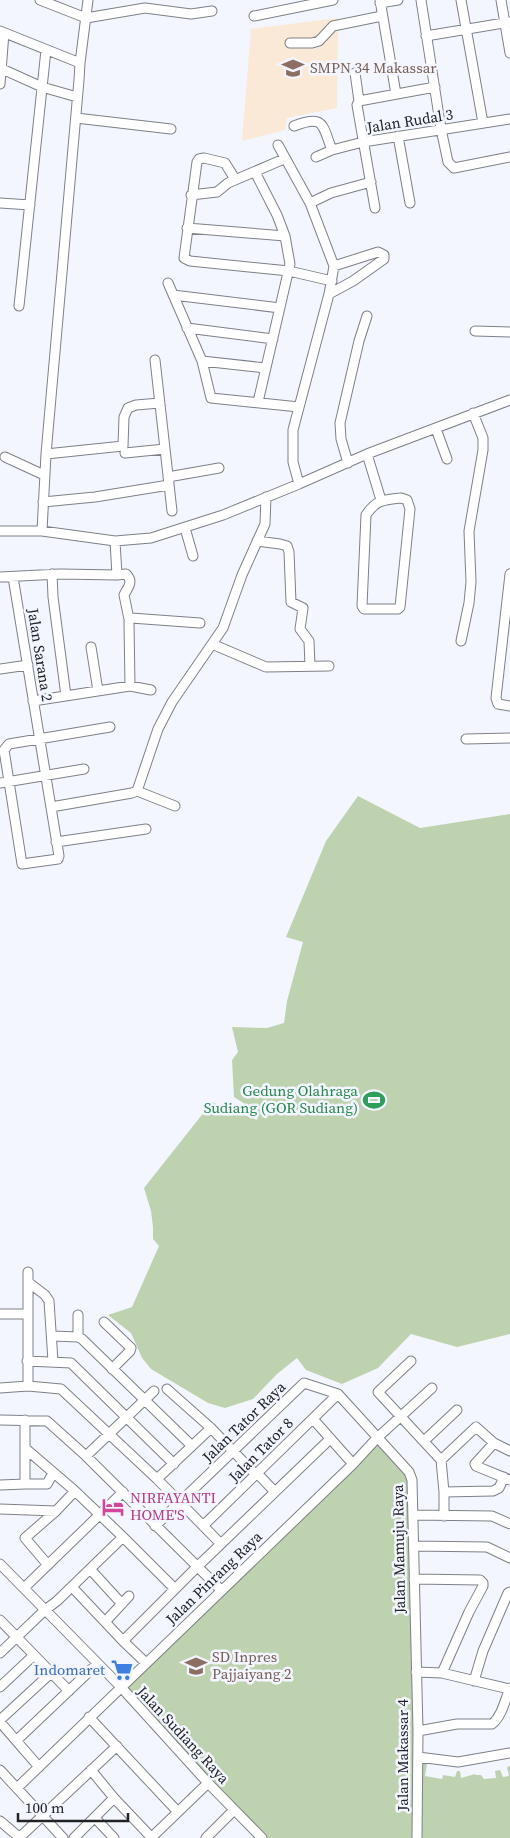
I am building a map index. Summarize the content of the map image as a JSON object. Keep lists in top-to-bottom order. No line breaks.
{"streets":{"street":["Jalan Rudal 3","Jalan Sarana 2","Jalan Tator Raya","Jalan Tator 8","Jalan Mamuju Raya","Jalan Pinrang Raya","Jalan Sudiang Raya","Jalan Makassar 4"]},"crossings":[["Jalan Tator Raya","Jalan Tator 8"],["Jalan Tator Raya","Jalan Mamuju Raya"],["Jalan Tator Raya","Jalan Pinrang Raya"],["Jalan Mamuju Raya","Jalan Pinrang Raya"],["Jalan Mamuju Raya","Jalan Makassar 4"],["Jalan Pinrang Raya","Jalan Sudiang Raya"]],"places":{"school or university":["SMPN 34 Makassar","SD Inpres Pajjaiyang 2"],"sports":["Gedung Olahraga Sudiang (GOR Sudiang)"],"hotel":["NIRFAYANTI HOME'S"],"supermarket":["Indomaret"]},"scale_bar":"100 m"}
